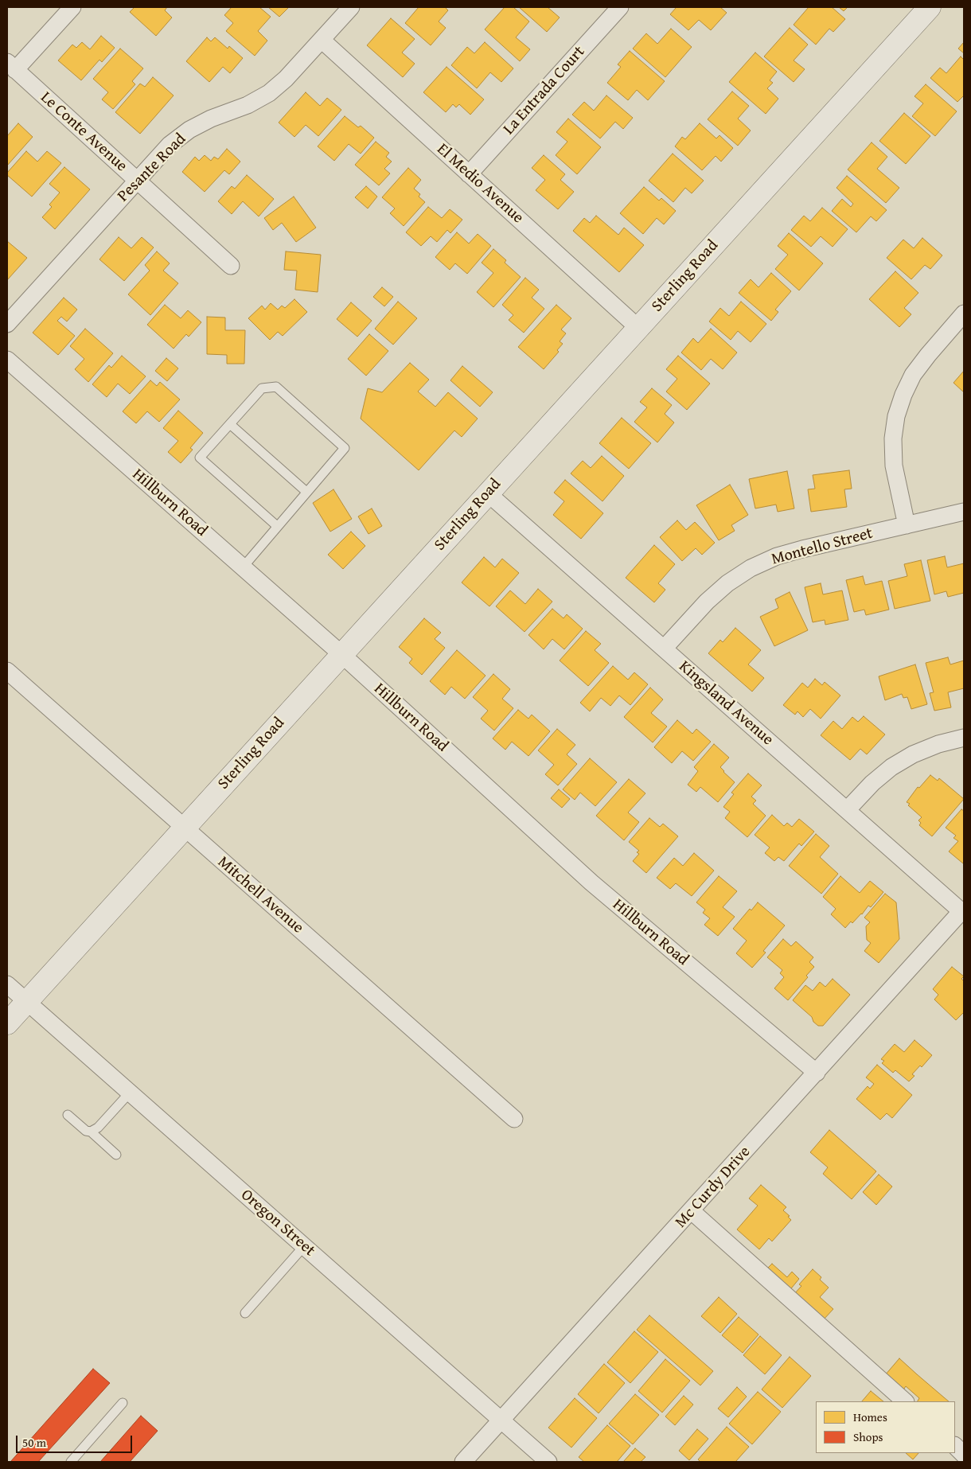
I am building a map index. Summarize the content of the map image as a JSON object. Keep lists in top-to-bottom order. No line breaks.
{"streets":{"street":["La Entrada Court","Le Conte Avenue","Pesante Road","El Medio Avenue","Sterling Road","Hillburn Road","Montello Street","Kingsland Avenue","Mitchell Avenue","Mc Curdy Drive","Oregon Street"]},"crossings":[["La Entrada Court","El Medio Avenue"],["Le Conte Avenue","Pesante Road"],["Pesante Road","El Medio Avenue"],["El Medio Avenue","Sterling Road"],["Sterling Road","Hillburn Road"],["Sterling Road","Kingsland Avenue"],["Sterling Road","Mitchell Avenue"],["Sterling Road","Oregon Street"],["Hillburn Road","Mc Curdy Drive"],["Montello Street","Kingsland Avenue"],["Kingsland Avenue","Mc Curdy Drive"],["Mc Curdy Drive","Oregon Street"]],"legend":["Homes","Shops"],"scale_bar":"50 m"}
